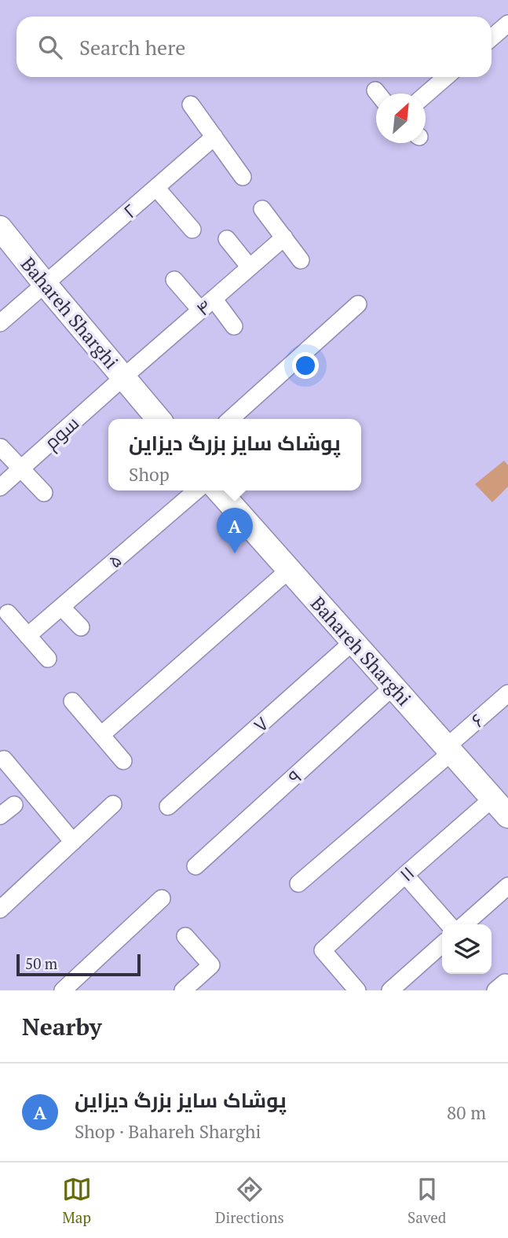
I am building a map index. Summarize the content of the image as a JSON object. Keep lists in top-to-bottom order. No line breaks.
{"streets":{"street":["۲","۴","Bahareh Sharghi","سوم","۵","۶","۷","۹","۱۱"]},"crossings":[["۲","Bahareh Sharghi"],["۴","Bahareh Sharghi"],["۴","سوم"],["Bahareh Sharghi","سوم"],["Bahareh Sharghi","۶"],["Bahareh Sharghi","۷"],["Bahareh Sharghi","۹"],["Bahareh Sharghi","۱۱"]],"scale_bar":"50 m","north":"top right","page":{"search":"Search here","popup":["پوشاک سایز بزرگ دیزاین","Shop"],"pins":"A","scale":"50 m","heading":"Nearby","list":[{"mark":"A","name":"پوشاک سایز بزرگ دیزاین","note":"Shop · Bahareh Sharghi","value":"80 m"}],"nav":["Map","Directions","Saved"]}}
